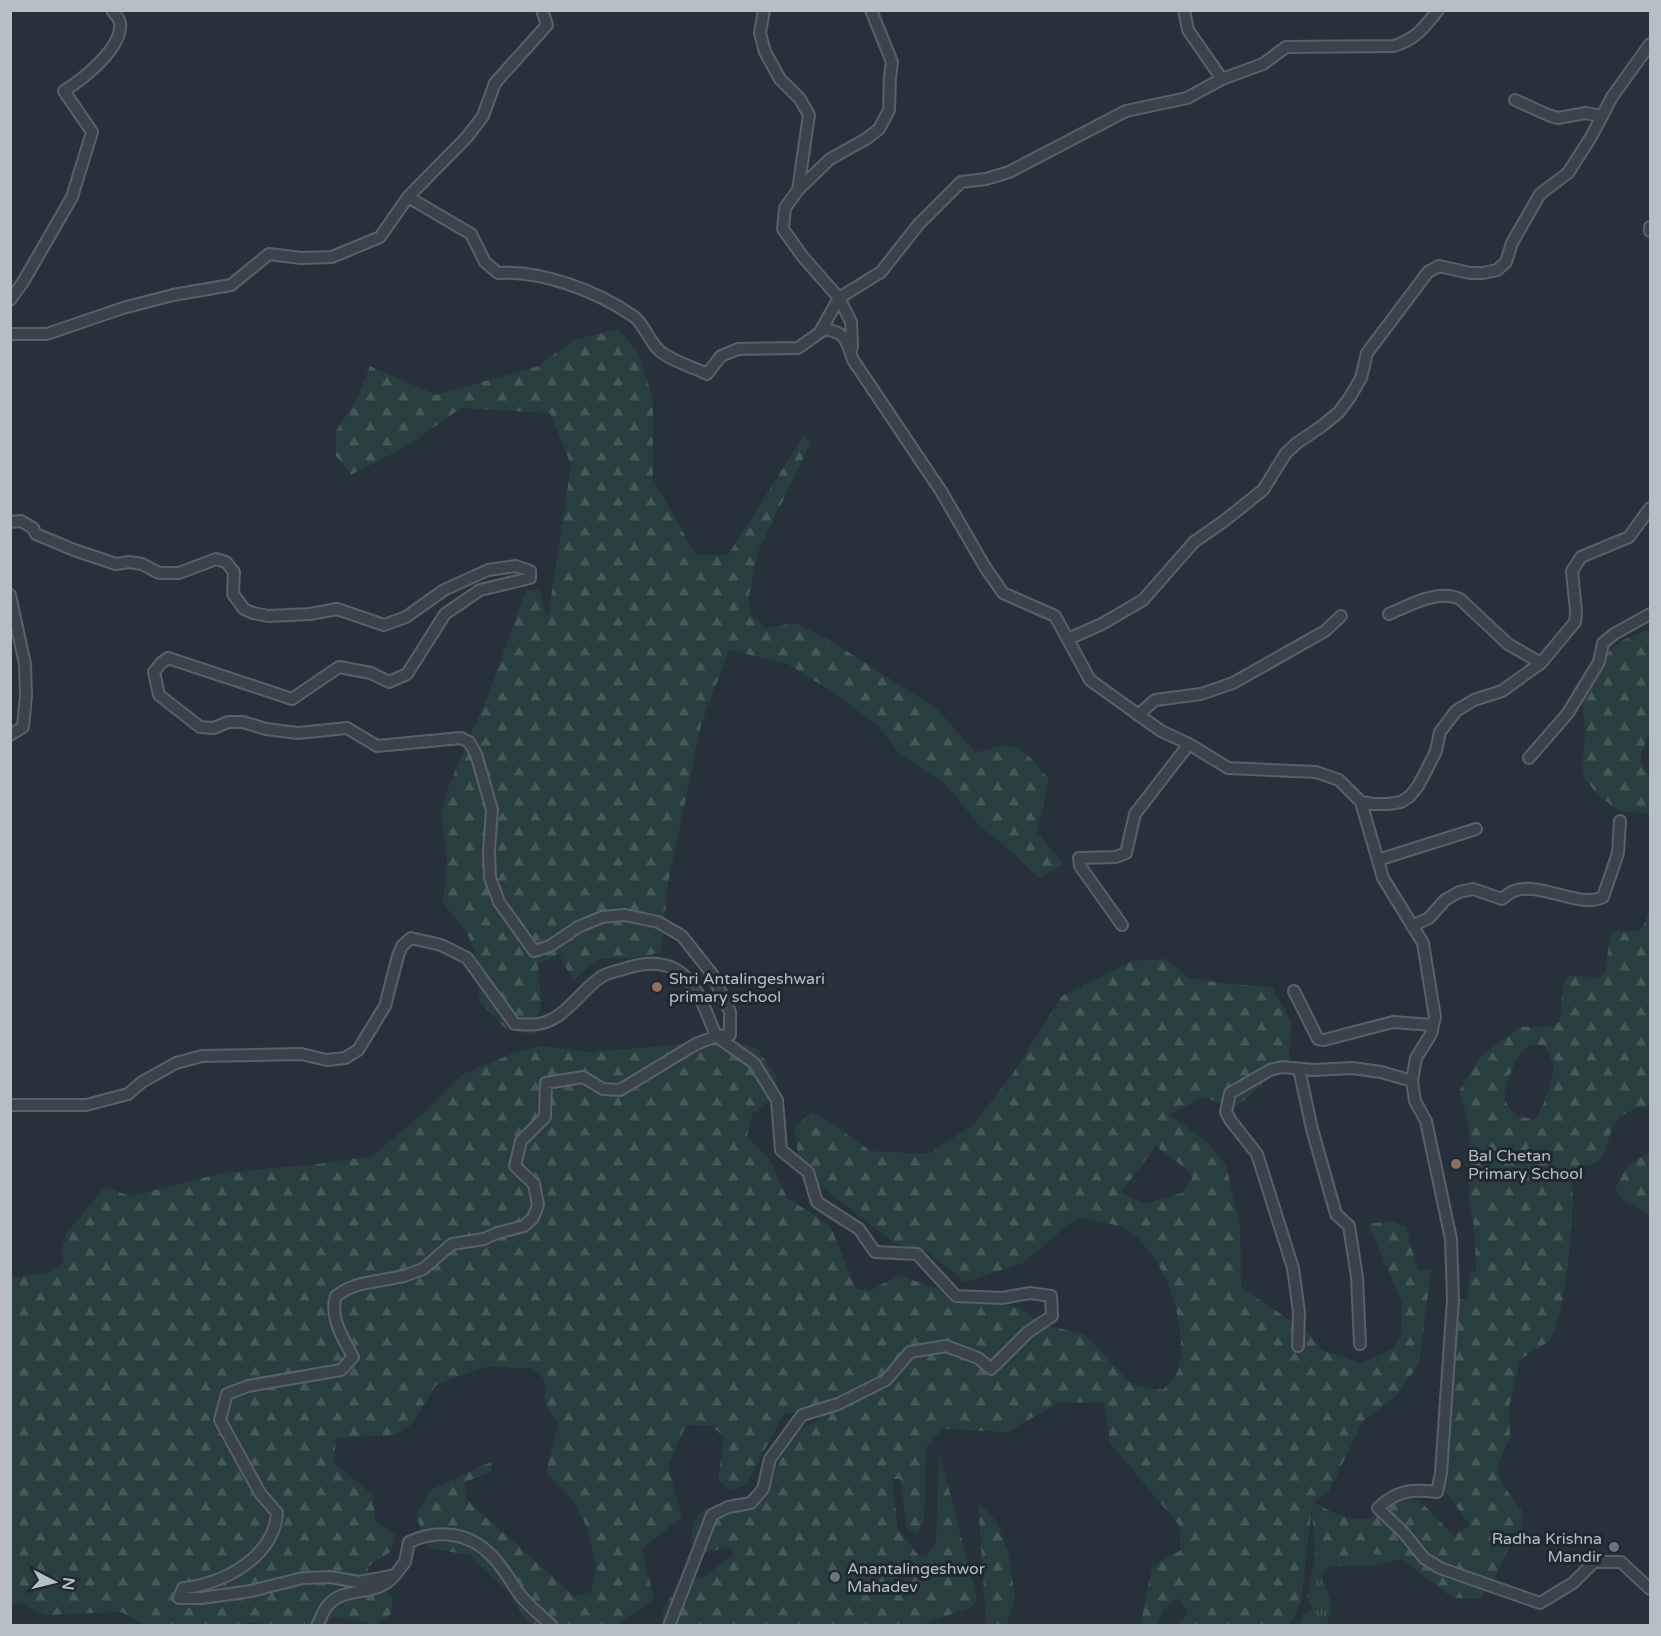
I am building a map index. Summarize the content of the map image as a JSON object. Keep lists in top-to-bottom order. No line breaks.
{"places":["Shri Antalingeshwari primary school","Bal Chetan Primary School","Radha Krishna Mandir","Anantalingeshwor Mahadev"],"north":"right"}
